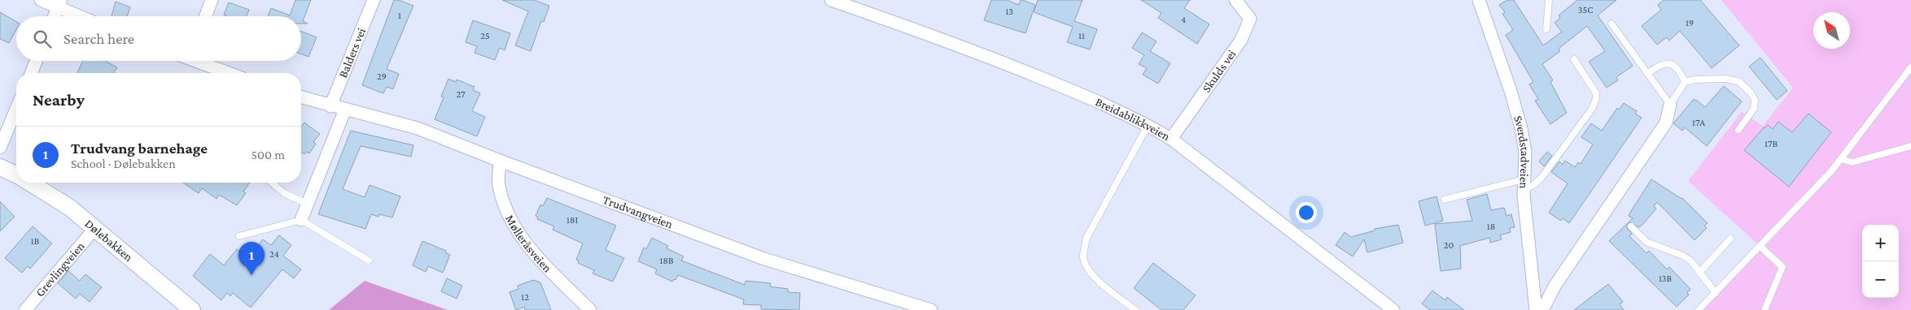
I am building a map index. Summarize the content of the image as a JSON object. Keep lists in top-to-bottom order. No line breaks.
{"streets":{"main road":["Dølebakken"],"street":["Balders vei","Skulds vei","Breidablikkveien","Sverdstadveien","Trudvangveien","Mølleråsveien","Grevlingveien"]},"crossings":[["Balders vei","Trudvangveien"],["Skulds vei","Breidablikkveien"],["Trudvangveien","Mølleråsveien"],["Dølebakken","Grevlingveien"]],"house_numbers":["35C","13","1","4","19","25","11","29","27","17A","17B","18I","18","1B","20","24","18B","13B","12"],"north":"top left","page":{"search":"Search here","heading":"Nearby","list":[{"mark":"1","name":"Trudvang barnehage","note":"School · Dølebakken","value":"500 m"}],"map_buttons":["+","−"],"pins":"1"}}
